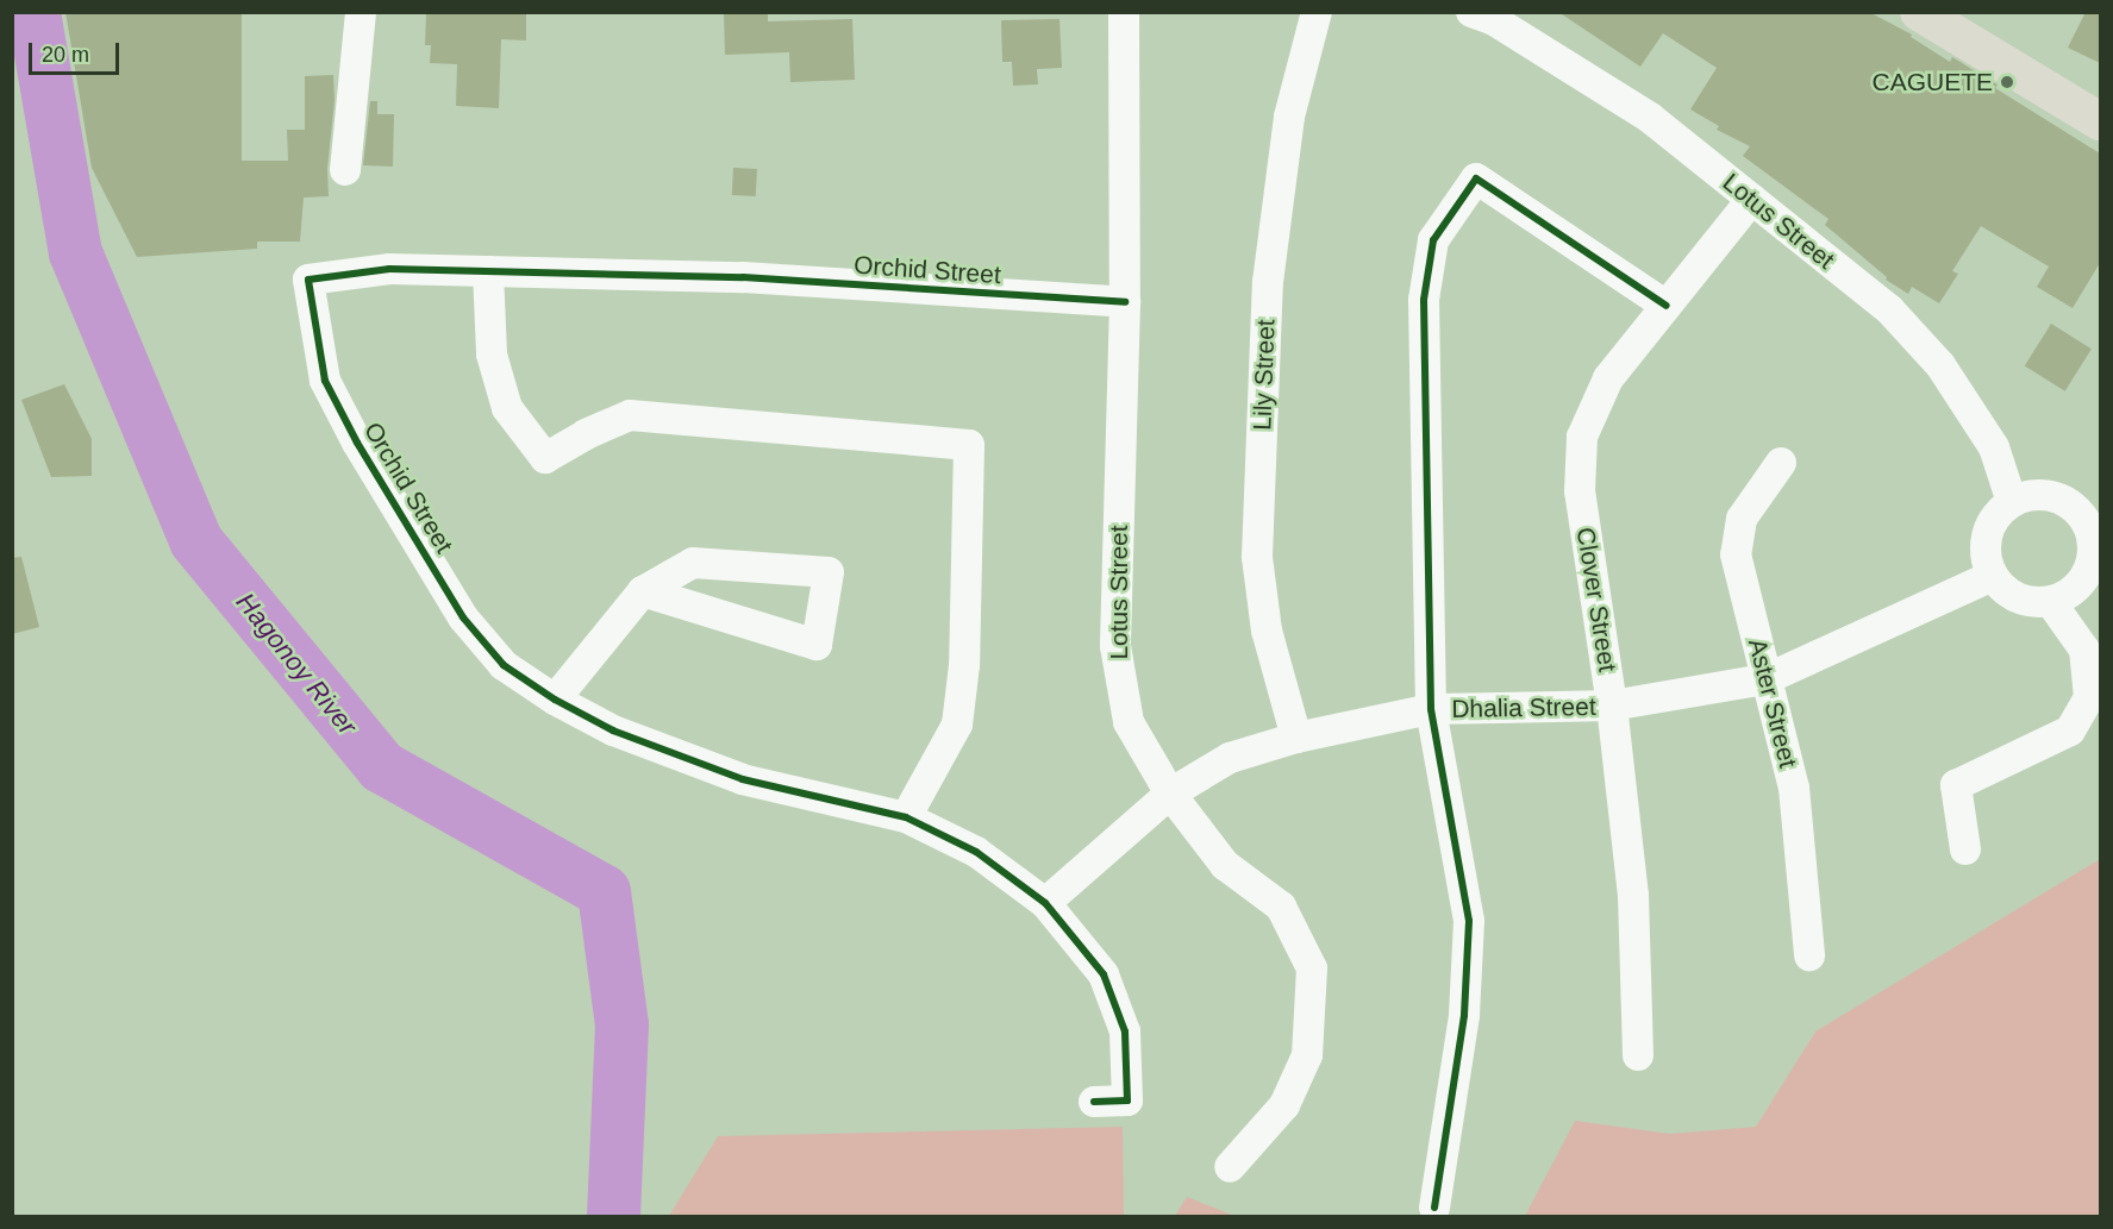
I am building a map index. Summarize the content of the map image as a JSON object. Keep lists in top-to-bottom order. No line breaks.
{"streets":{"street":["Lotus Street","Orchid Street","Lily Street","Clover Street","Aster Street","Dhalia Street"]},"crossings":[["Lotus Street","Orchid Street"],["Lotus Street","Clover Street"],["Lotus Street","Dhalia Street"],["Orchid Street","Dhalia Street"],["Lily Street","Dhalia Street"],["Clover Street","Dhalia Street"],["Aster Street","Dhalia Street"]],"water":["Hagonoy River"],"places":["CAGUETE"],"scale_bar":"20 m"}
